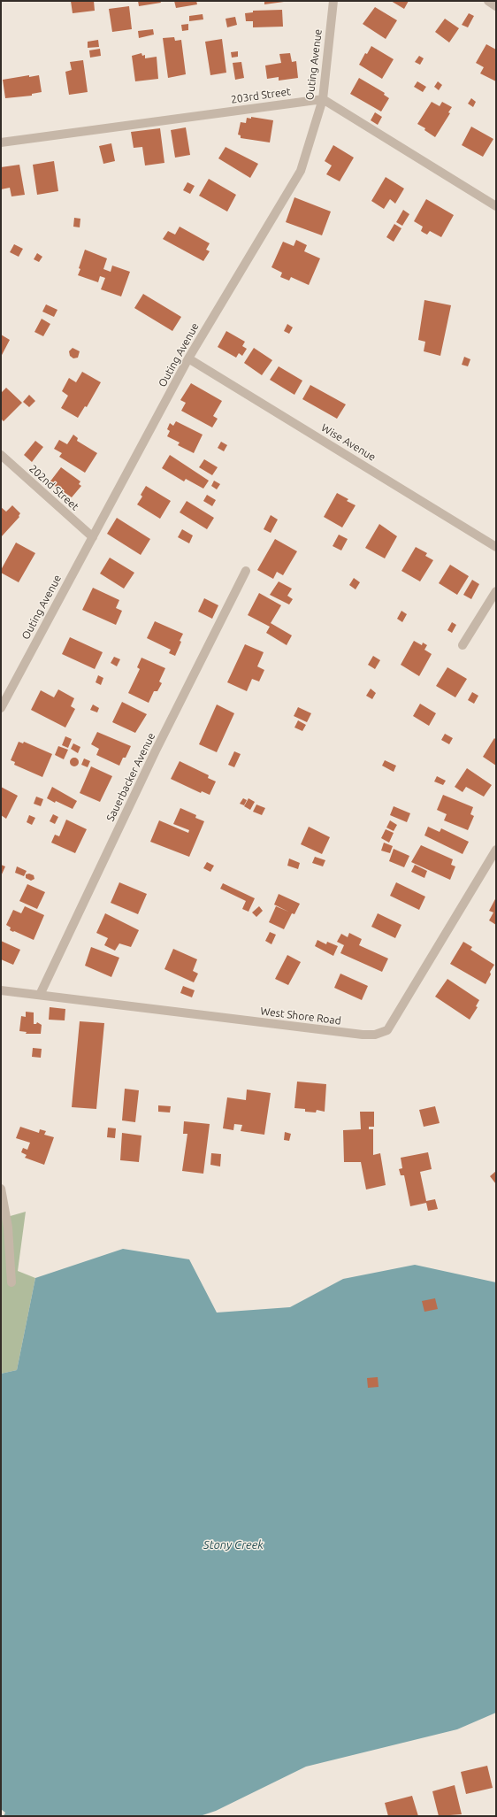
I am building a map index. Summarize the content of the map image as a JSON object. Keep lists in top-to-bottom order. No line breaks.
{"streets":{"street":["Outing Avenue","203rd Street","Wise Avenue","202nd Street","Sauerbacker Avenue","West Shore Road"]},"crossings":[["Outing Avenue","203rd Street"],["Outing Avenue","Wise Avenue"],["Outing Avenue","202nd Street"],["Sauerbacker Avenue","West Shore Road"]],"water":["Stony Creek"]}
